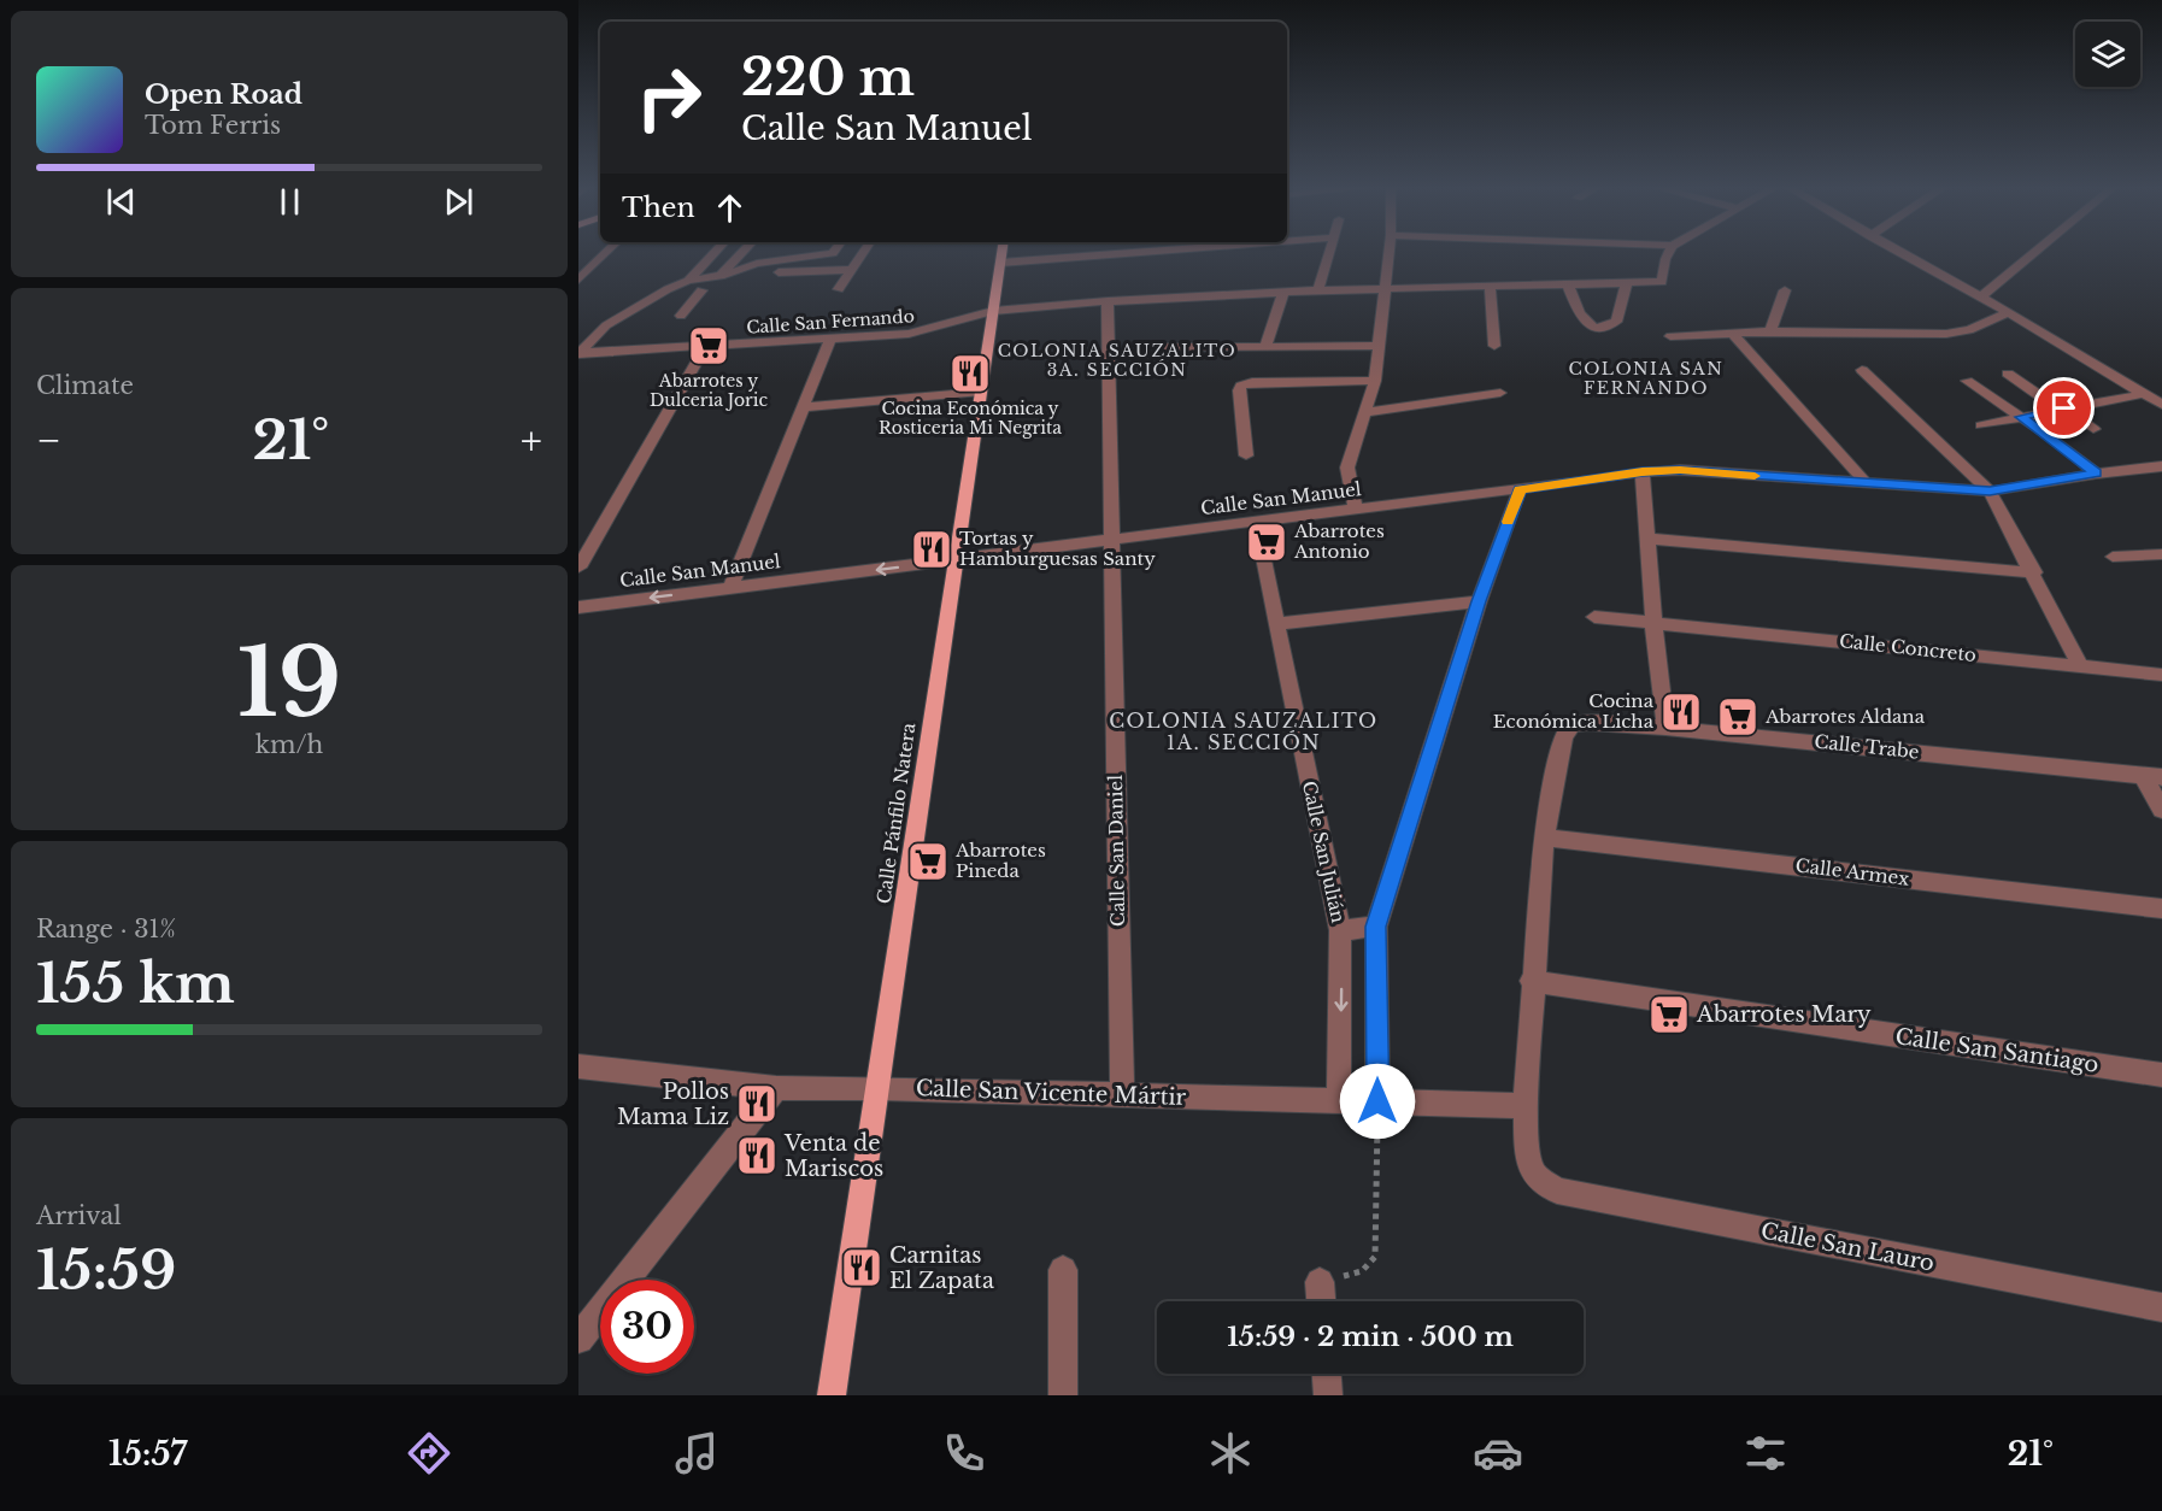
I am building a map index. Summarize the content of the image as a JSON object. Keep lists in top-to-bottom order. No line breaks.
{"streets":{"main road":["Calle Pánfilo Natera"],"street":["Calle San Fernando","Calle San Manuel","Calle Concreto","Calle Trabe","Calle San Daniel","Calle San Julián","Calle Armex","Calle San Santiago","Calle San Vicente Mártir","Calle San Lauro"]},"crossings":[["Calle San Fernando","Calle Pánfilo Natera"],["Calle San Fernando","Calle San Daniel"],["Calle San Manuel","Calle Pánfilo Natera"],["Calle San Manuel","Calle San Daniel"],["Calle San Manuel","Calle San Julián"],["Calle Trabe","Calle Armex"],["Calle Pánfilo Natera","Calle San Vicente Mártir"],["Calle San Daniel","Calle San Vicente Mártir"],["Calle San Julián","Calle San Vicente Mártir"],["Calle San Vicente Mártir","Calle San Lauro"]],"districts":["COLONIA SAUZALITO 3A. SECCIÓN","COLONIA SAN FERNANDO","COLONIA SAUZALITO 1A. SECCIÓN"],"places":{"supermarket":["Abarrotes y Dulceria Joric","Abarrotes Antonio","Abarrotes Aldana","Abarrotes Pineda","Abarrotes Mary"],"restaurant":["Cocina Económica y Rosticeria Mi Negrita","Tortas y Hamburguesas Santy","Cocina Económica Licha","Pollos Mama Liz","Venta de Mariscos","Carnitas El Zapata"]},"page":{"turn":["220 m","Calle San Manuel"],"song":["Open Road","Tom Ferris"],"then":"Then","tile":["Climate",["19","km/h"],["Range · 31%","155 km"],["Arrival","15:59"]],"heat":["−","21°","+"],"limit":"30","trip":"15:59 · 2 min · 500 m","tabs":["15:57","21°"]}}
